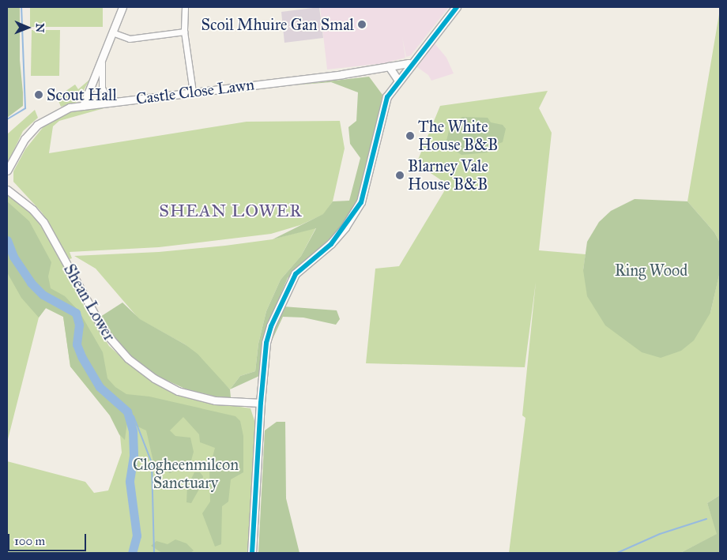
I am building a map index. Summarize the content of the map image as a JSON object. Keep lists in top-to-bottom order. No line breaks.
{"streets":{"street":["Castle Close Lawn","Shean Lower"]},"districts":["SHEAN LOWER"],"parks":["Ring Wood","Clogheenmilcon Sanctuary"],"places":["Scoil Mhuire Gan Smal","Scout Hall","The White House B&B","Blarney Vale House B&B"],"scale_bar":"100 m","north":"right"}
